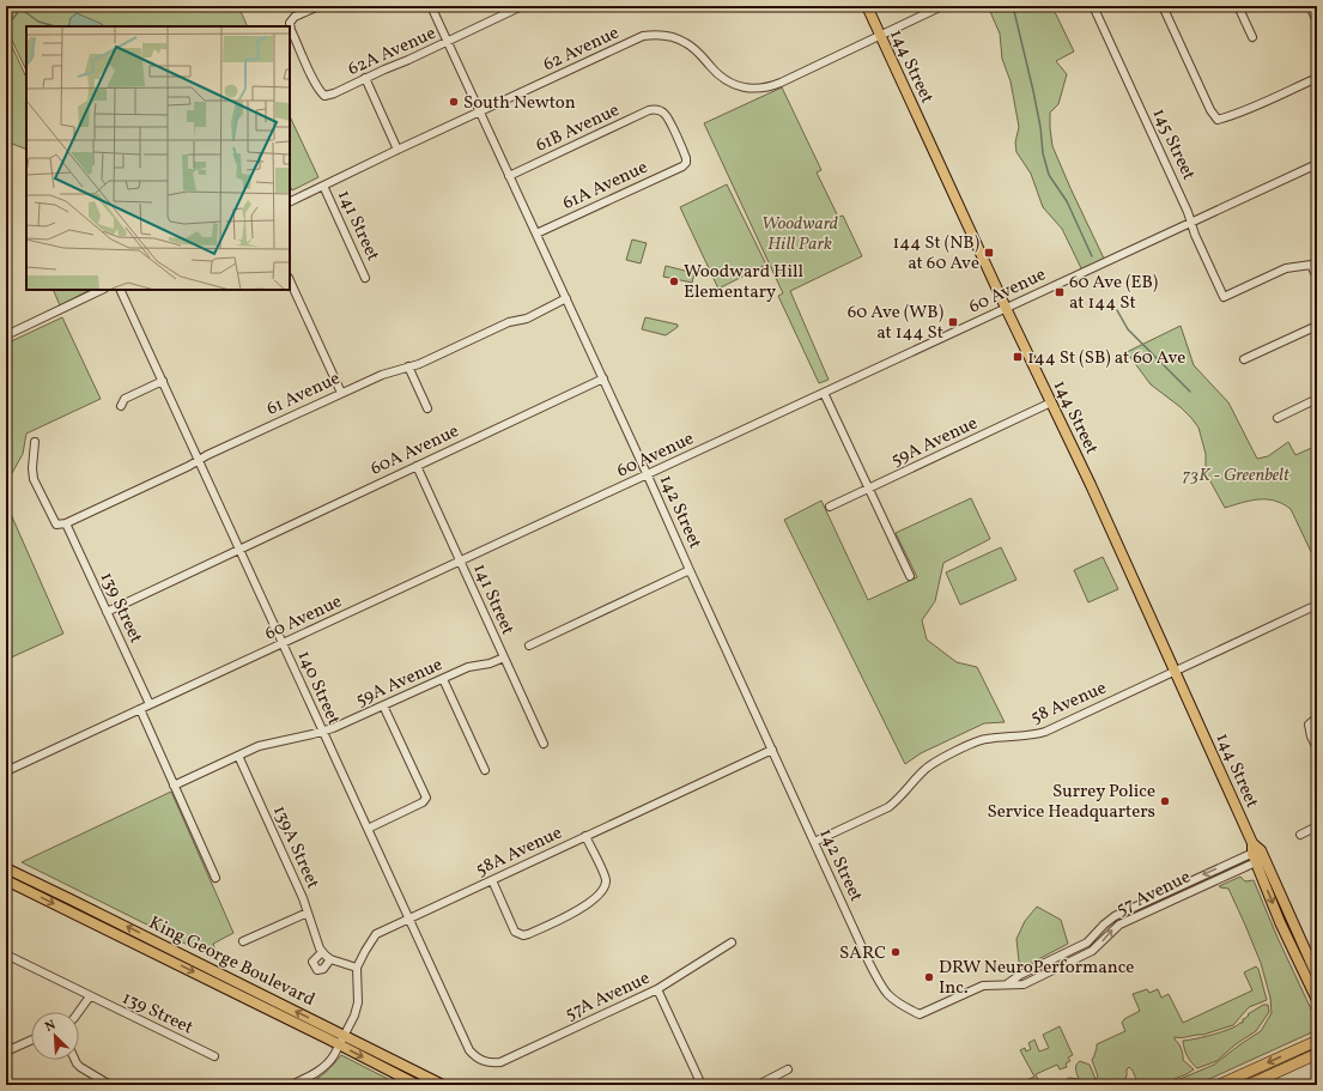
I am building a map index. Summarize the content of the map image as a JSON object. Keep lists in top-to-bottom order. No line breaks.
{"streets":{"main road":["144 Street","King George Boulevard"],"street":["62 Avenue","62A Avenue","61B Avenue","145 Street","61A Avenue","141 Street","60 Avenue","61 Avenue","59A Avenue","60A Avenue","142 Street","139 Street","140 Street","58 Avenue","139A Street","58A Avenue","57 Avenue","57A Avenue"]},"crossings":[["62 Avenue","144 Street"],["62 Avenue","141 Street"],["62 Avenue","142 Street"],["62A Avenue","142 Street"],["144 Street","60 Avenue"],["144 Street","59A Avenue"],["144 Street","58 Avenue"],["144 Street","57 Avenue"],["61B Avenue","61A Avenue"],["61B Avenue","142 Street"],["145 Street","60 Avenue"],["61A Avenue","142 Street"],["141 Street","60 Avenue"],["141 Street","59A Avenue"],["141 Street","60A Avenue"],["60 Avenue","142 Street"],["60 Avenue","139 Street"],["60 Avenue","140 Street"],["61 Avenue","142 Street"],["61 Avenue","139 Street"],["61 Avenue","140 Street"],["59A Avenue","140 Street"],["59A Avenue","139A Street"],["60A Avenue","142 Street"],["60A Avenue","139 Street"],["60A Avenue","140 Street"],["142 Street","58 Avenue"],["142 Street","58A Avenue"],["142 Street","57 Avenue"],["140 Street","58A Avenue"],["140 Street","57A Avenue"],["139A Street","58A Avenue"],["58A Avenue","King George Boulevard"]],"parks":["Woodward Hill Park","73K - Greenbelt"],"places":{"other":["South Newton","Woodward Hill Elementary","Surrey Police Service Headquarters","SARC","DRW NeuroPerformance Inc."],"transit":["144 St (NB) at 60 Ave","60 Ave (EB) at 144 St","60 Ave (WB) at 144 St","144 St (SB) at 60 Ave"]},"north":"top left"}
